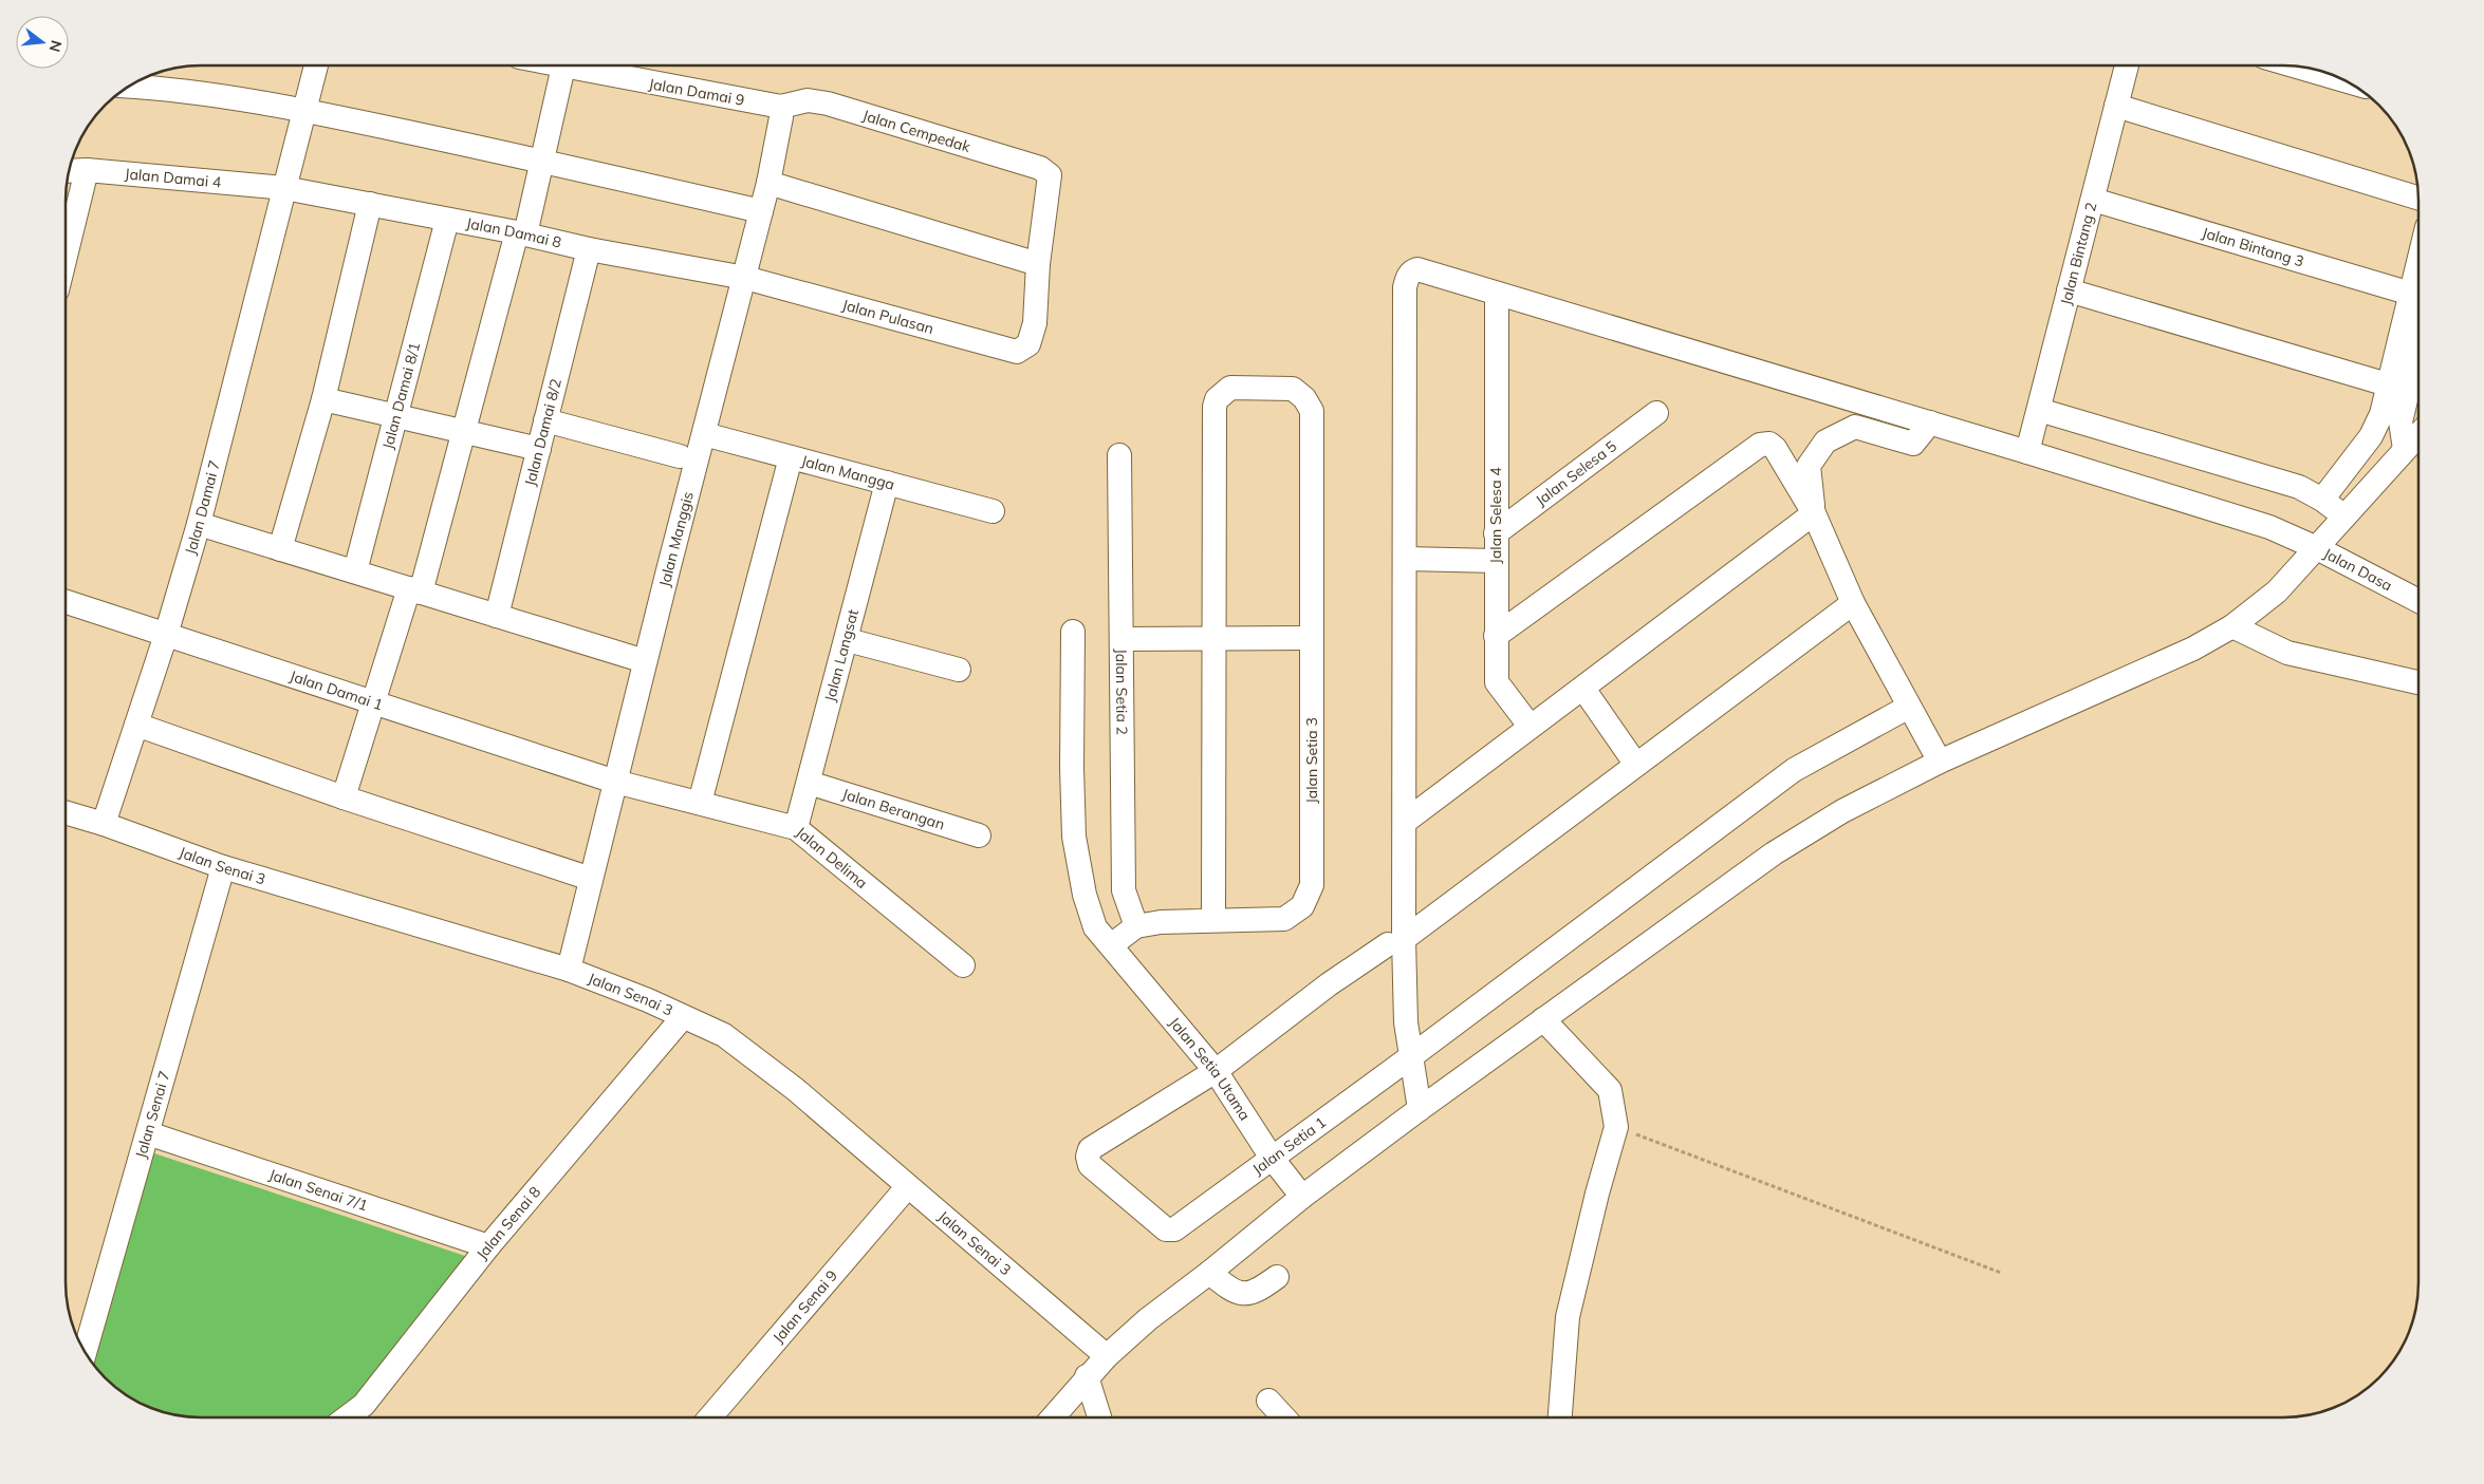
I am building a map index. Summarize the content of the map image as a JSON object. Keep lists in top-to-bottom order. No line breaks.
{"streets":{"street":["Jalan Damai 9","Jalan Cempedak","Jalan Damai 4","Jalan Damai 8","Jalan Bintang 3","Jalan Bintang 2","Jalan Pulasan","Jalan Damai 8/1","Jalan Damai 8/2","Jalan Mangga","Jalan Selesa 5","Jalan Damai 7","Jalan Selesa 4","Jalan Manggis","Jalan Dasa","Jalan Langsat","Jalan Damai 1","Jalan Setia 2","Jalan Setia 3","Jalan Berangan","Jalan Delima","Jalan Senai 3","Jalan Setia Utama","Jalan Senai 7","Jalan Setia 1","Jalan Senai 7/1","Jalan Senai 8","Jalan Senai 9"]},"crossings":[["Jalan Damai 9","Jalan Cempedak"],["Jalan Damai 9","Jalan Manggis"],["Jalan Cempedak","Jalan Pulasan"],["Jalan Cempedak","Jalan Manggis"],["Jalan Damai 4","Jalan Damai 8"],["Jalan Damai 4","Jalan Damai 7"],["Jalan Damai 8","Jalan Pulasan"],["Jalan Damai 8","Jalan Damai 8/1"],["Jalan Damai 8","Jalan Damai 8/2"],["Jalan Damai 8","Jalan Damai 7"],["Jalan Damai 8","Jalan Manggis"],["Jalan Bintang 3","Jalan Bintang 2"],["Jalan Bintang 2","Jalan Dasa"],["Jalan Pulasan","Jalan Manggis"],["Jalan Mangga","Jalan Manggis"],["Jalan Mangga","Jalan Langsat"],["Jalan Selesa 5","Jalan Selesa 4"],["Jalan Damai 7","Jalan Damai 1"],["Jalan Damai 7","Jalan Senai 3"],["Jalan Selesa 4","Jalan Dasa"],["Jalan Manggis","Jalan Damai 1"],["Jalan Manggis","Jalan Delima"],["Jalan Manggis","Jalan Senai 3"],["Jalan Langsat","Jalan Berangan"],["Jalan Langsat","Jalan Delima"],["Jalan Damai 1","Jalan Delima"],["Jalan Setia 2","Jalan Setia 3"],["Jalan Setia 3","Jalan Setia Utama"],["Jalan Senai 3","Jalan Senai 7"],["Jalan Senai 3","Jalan Senai 8"],["Jalan Senai 3","Jalan Senai 9"],["Jalan Setia Utama","Jalan Setia 1"],["Jalan Senai 7","Jalan Senai 7/1"],["Jalan Senai 7/1","Jalan Senai 8"]],"north":"right"}
